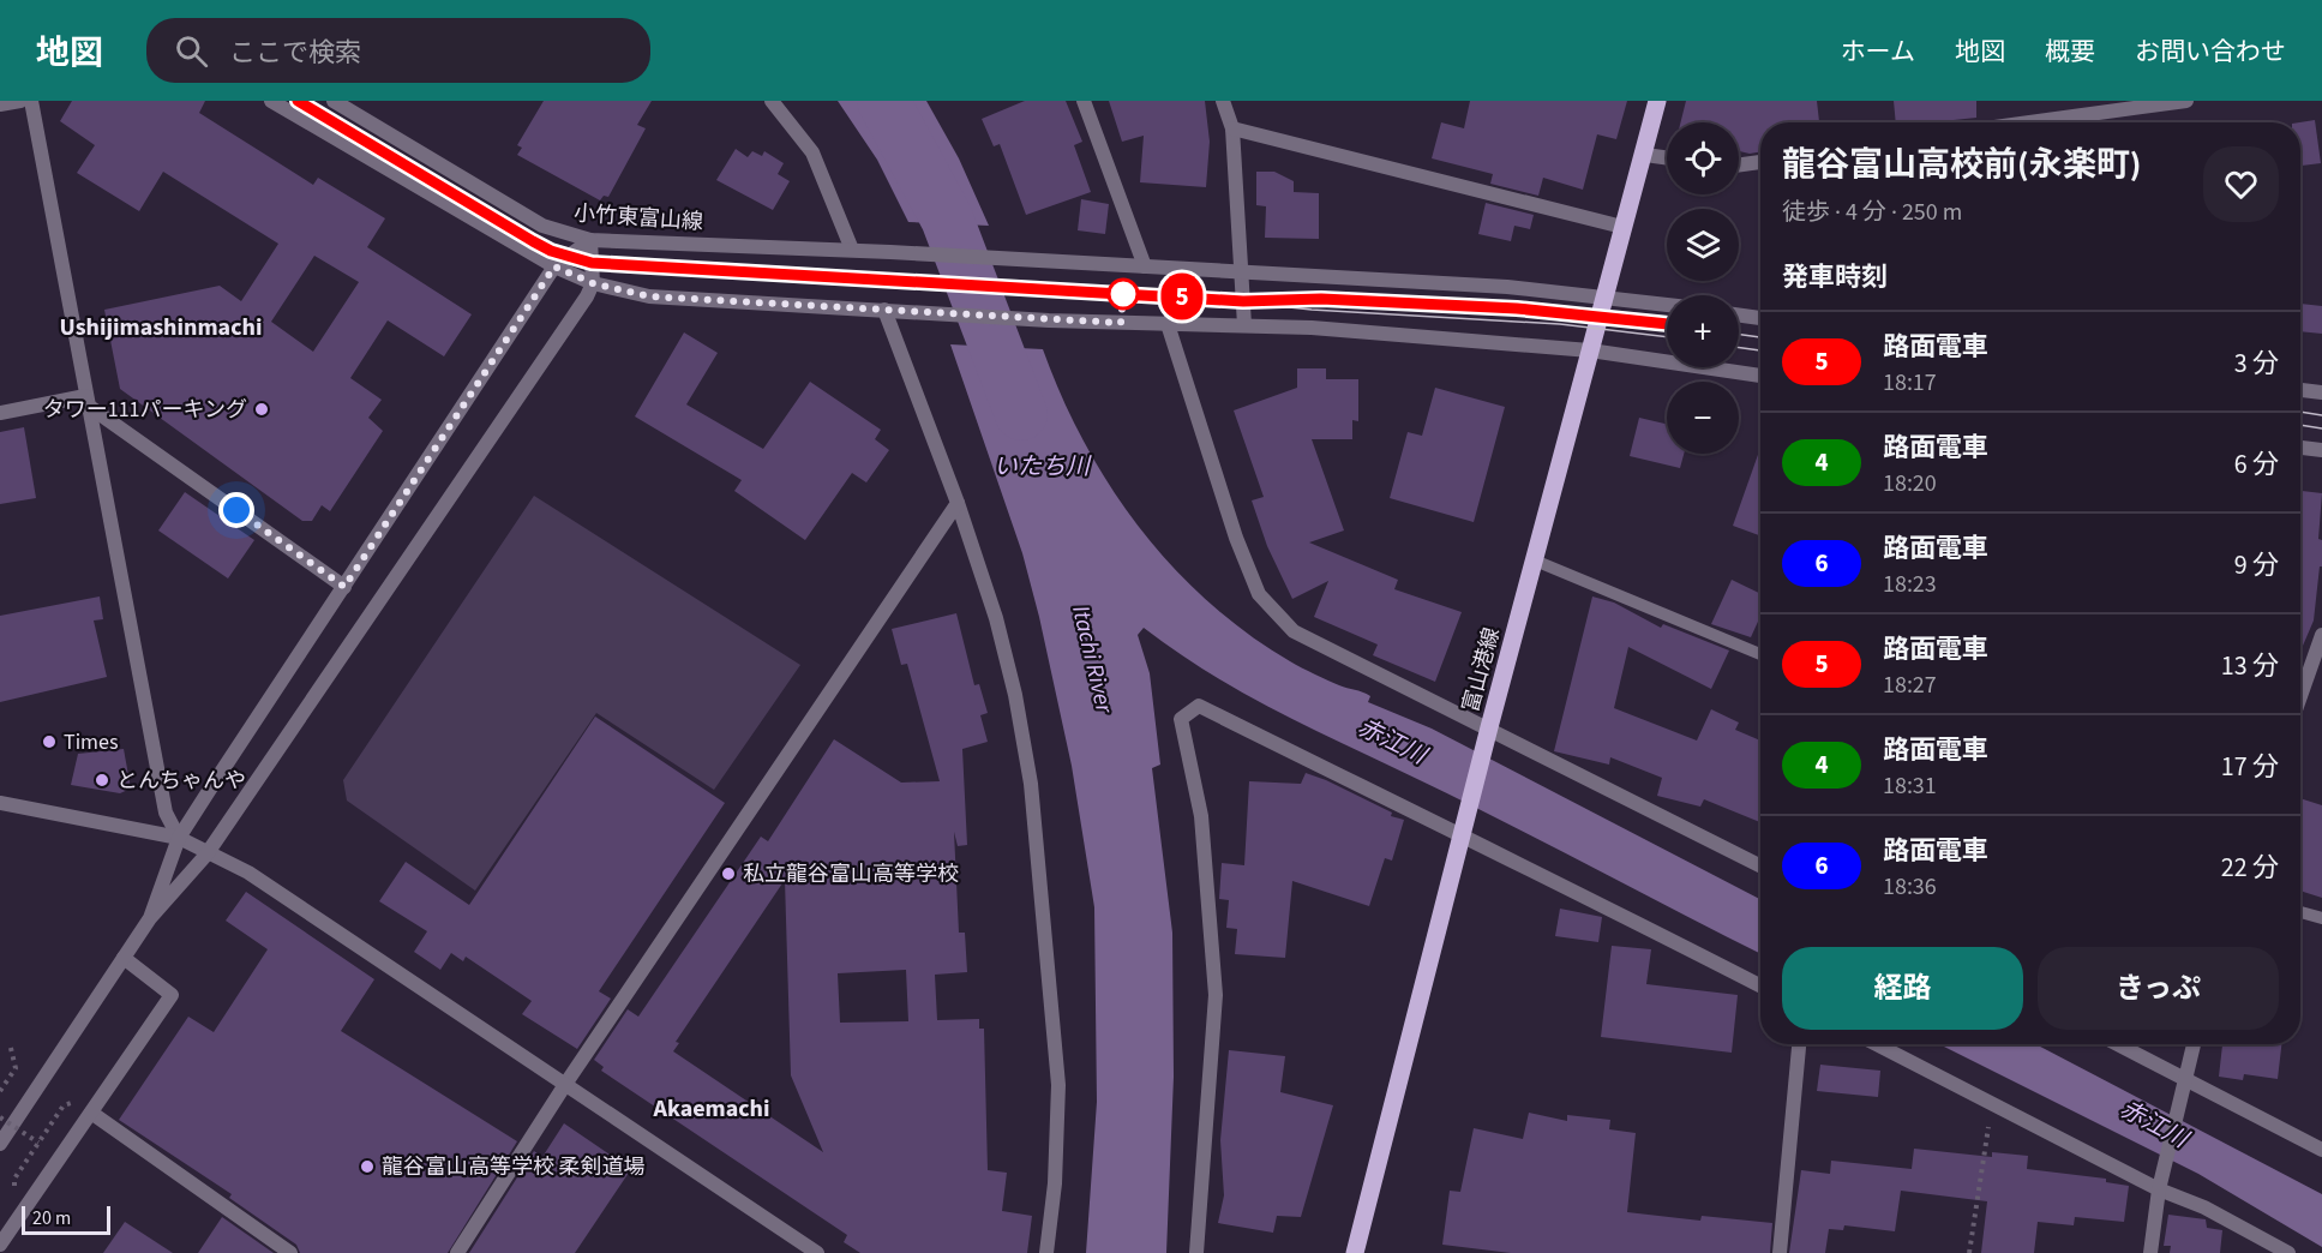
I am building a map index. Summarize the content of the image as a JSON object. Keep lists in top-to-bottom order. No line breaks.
{"streets":{"main road":["富山港線"],"street":["小竹東富山線"]},"crossings":[["小竹東富山線","富山港線"]],"districts":["Ushijimashinmachi","Akaemachi"],"water":["いたち川","Itachi River","赤江川"],"places":["タワー111パーキング","Times","とんちゃんや","私立龍谷富山高等学校","龍谷富山高等学校 柔剣道場"],"lines":["tram line 5"],"scale_bar":"20 m","page":{"header":"地図","search":"ここで検索","nav":["ホーム","地図","概要","お問い合わせ"],"on_map":"5","map_buttons":["+","−"],"heading":[["龍谷富山高校前(永楽町)","徒歩 · 4 分 · 250 m"],"発車時刻"],"list":[{"mark":"5","name":"路面電車","note":"18:17","value":"3 分"},{"mark":"4","name":"路面電車","note":"18:20","value":"6 分"},{"mark":"6","name":"路面電車","note":"18:23","value":"9 分"},{"mark":"5","name":"路面電車","note":"18:27","value":"13 分"},{"mark":"4","name":"路面電車","note":"18:31","value":"17 分"},{"mark":"6","name":"路面電車","note":"18:36","value":"22 分"}],"buttons":["経路","きっぷ"],"scale":"20 m"}}
